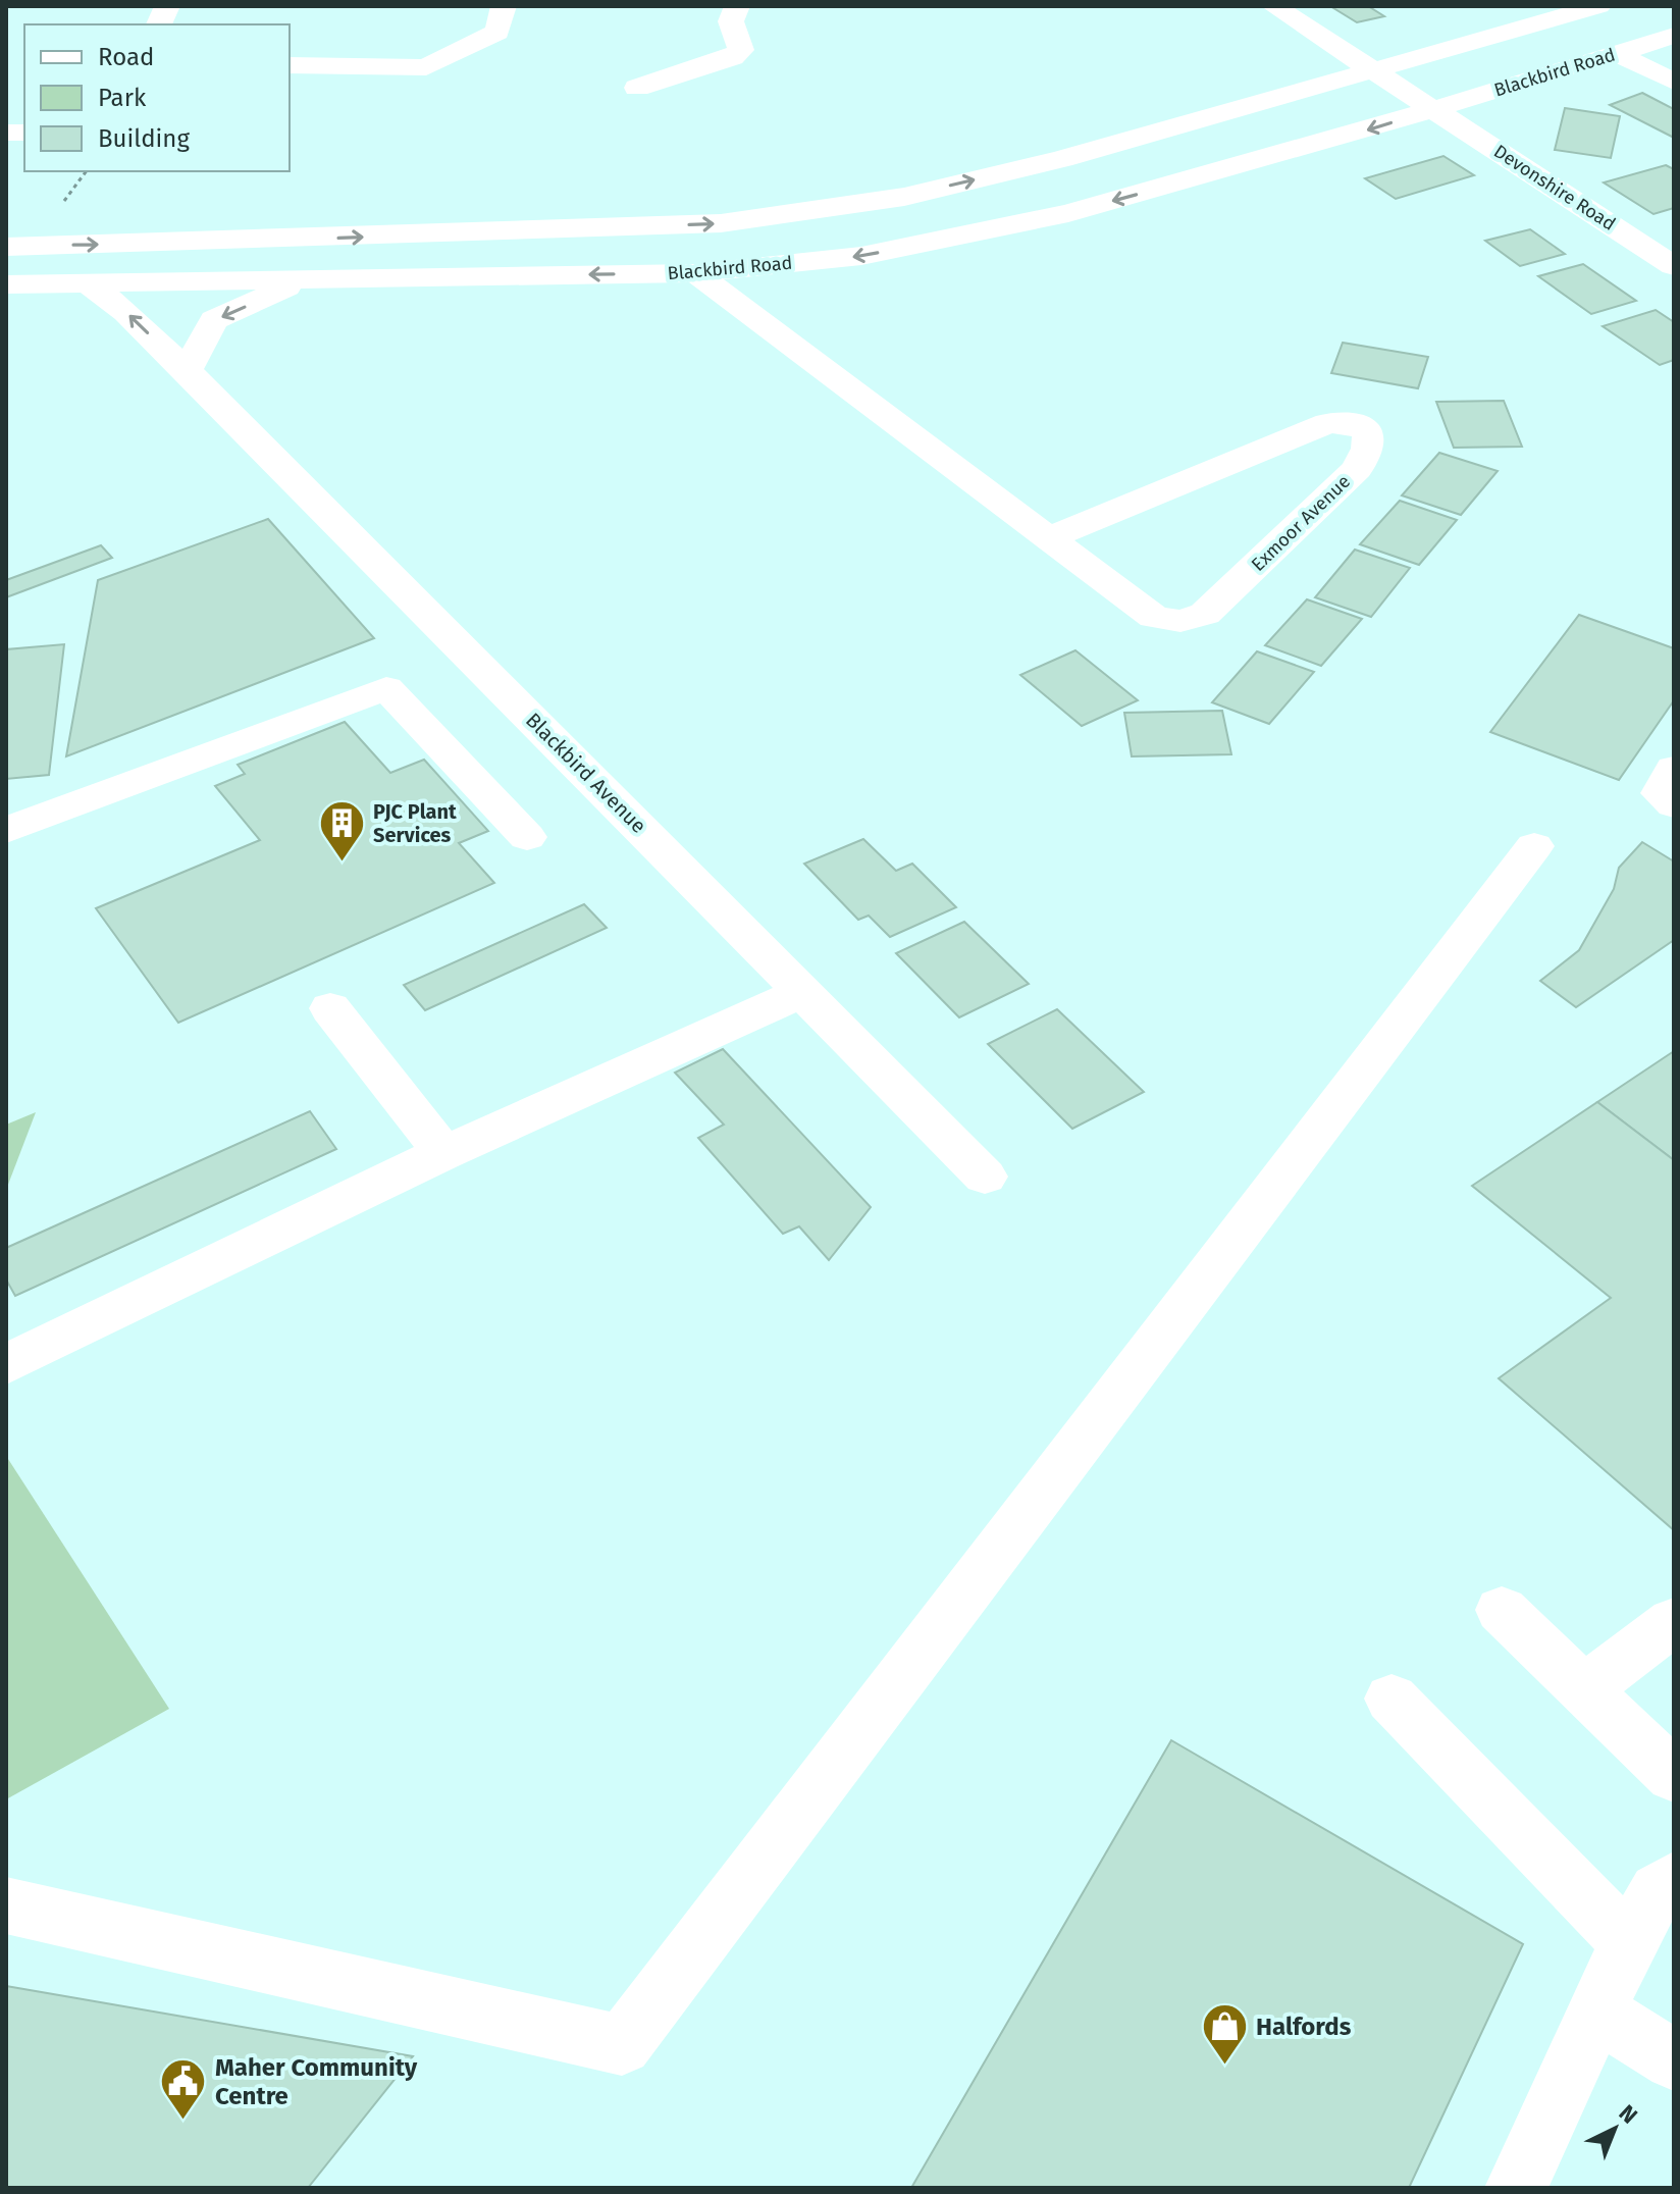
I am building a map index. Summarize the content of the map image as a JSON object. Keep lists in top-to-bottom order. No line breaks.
{"streets":{"street":["Blackbird Road","Devonshire Road","Exmoor Avenue","Blackbird Avenue"]},"crossings":[["Blackbird Road","Devonshire Road"],["Blackbird Road","Exmoor Avenue"],["Blackbird Road","Blackbird Avenue"]],"places":{"building":["PJC Plant Services"],"shop":["Halfords"],"public building":["Maher Community Centre"]},"legend":["Road","Park","Building"],"north":"top right"}
